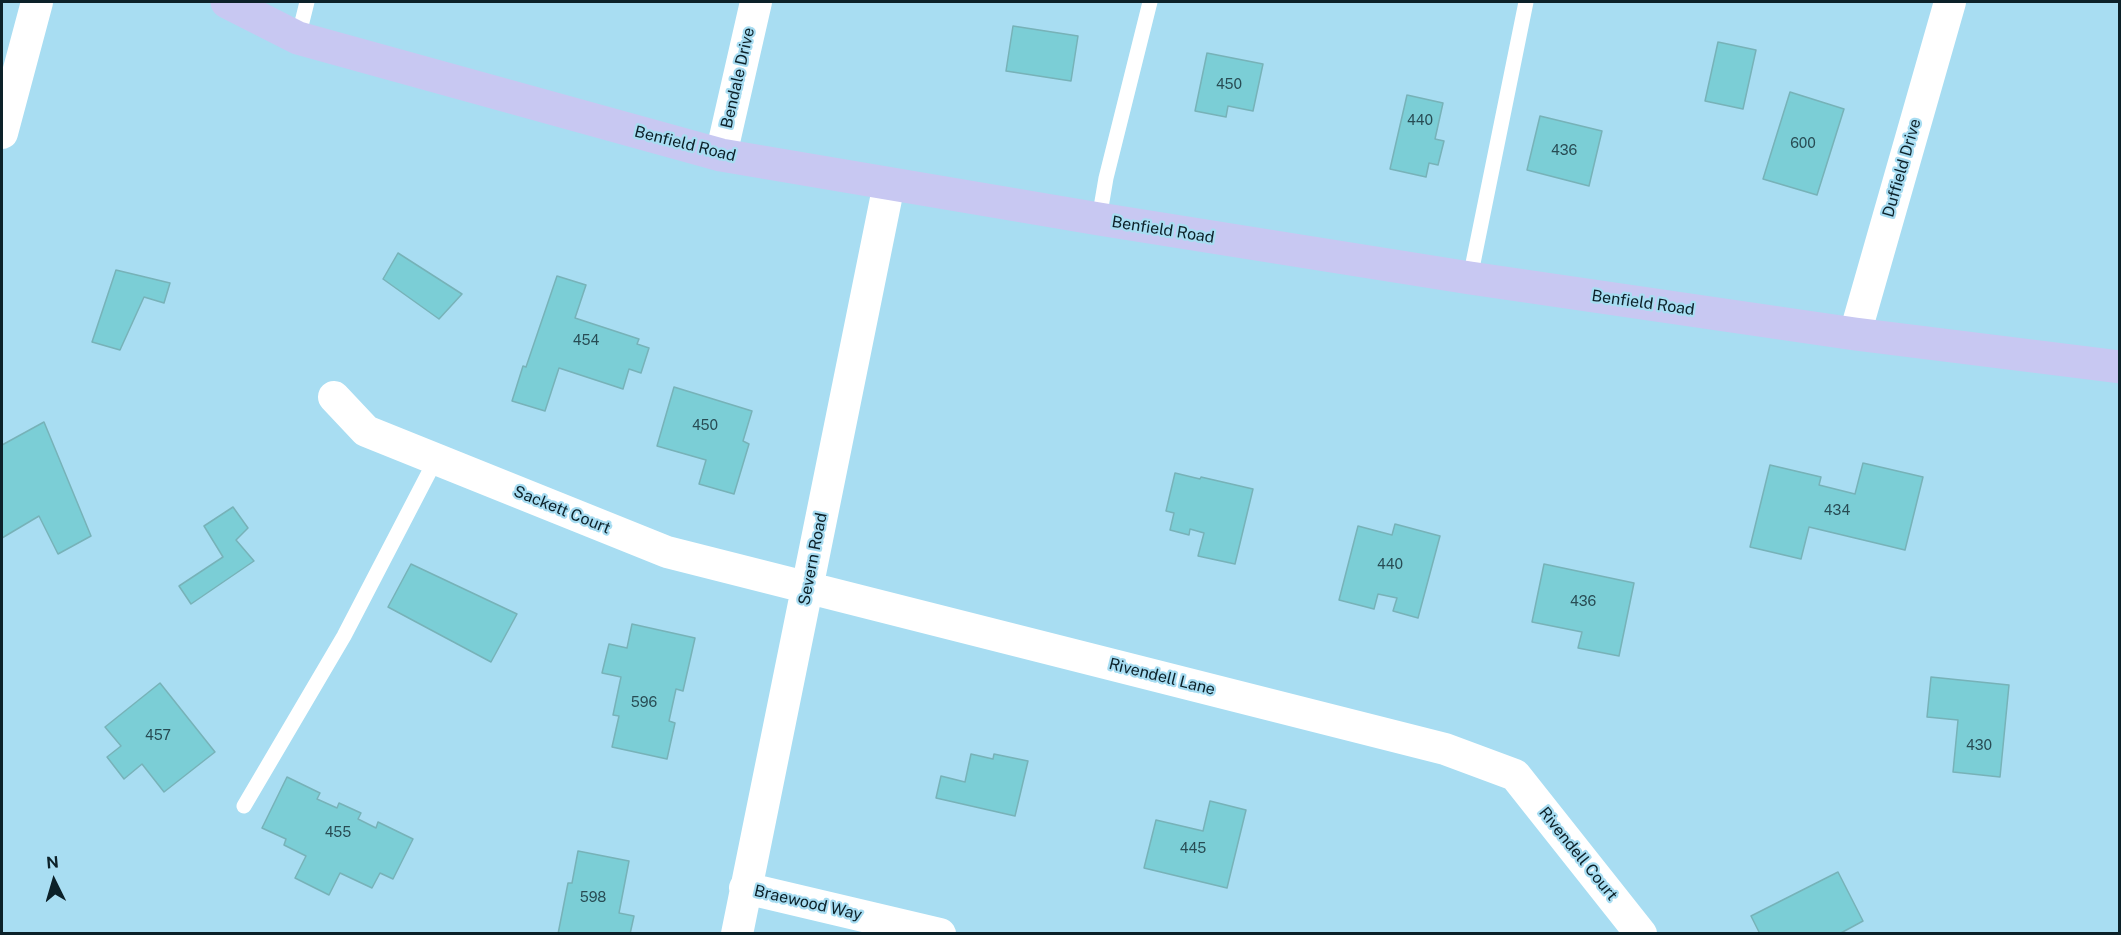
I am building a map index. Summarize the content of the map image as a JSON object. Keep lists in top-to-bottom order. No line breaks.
{"streets":{"main road":["Benfield Road"],"street":["Bendale Drive","Duffield Drive","Sackett Court","Severn Road","Rivendell Lane","Rivendell Court","Braewood Way"]},"crossings":[["Bendale Drive","Benfield Road"],["Benfield Road","Duffield Drive"],["Benfield Road","Severn Road"],["Sackett Court","Severn Road"],["Sackett Court","Rivendell Lane"],["Severn Road","Rivendell Lane"],["Severn Road","Braewood Way"],["Rivendell Lane","Rivendell Court"]],"house_numbers":["450","440","600","436","454","450","434","440","436","596","457","430","455","445","598"],"north":"top"}
